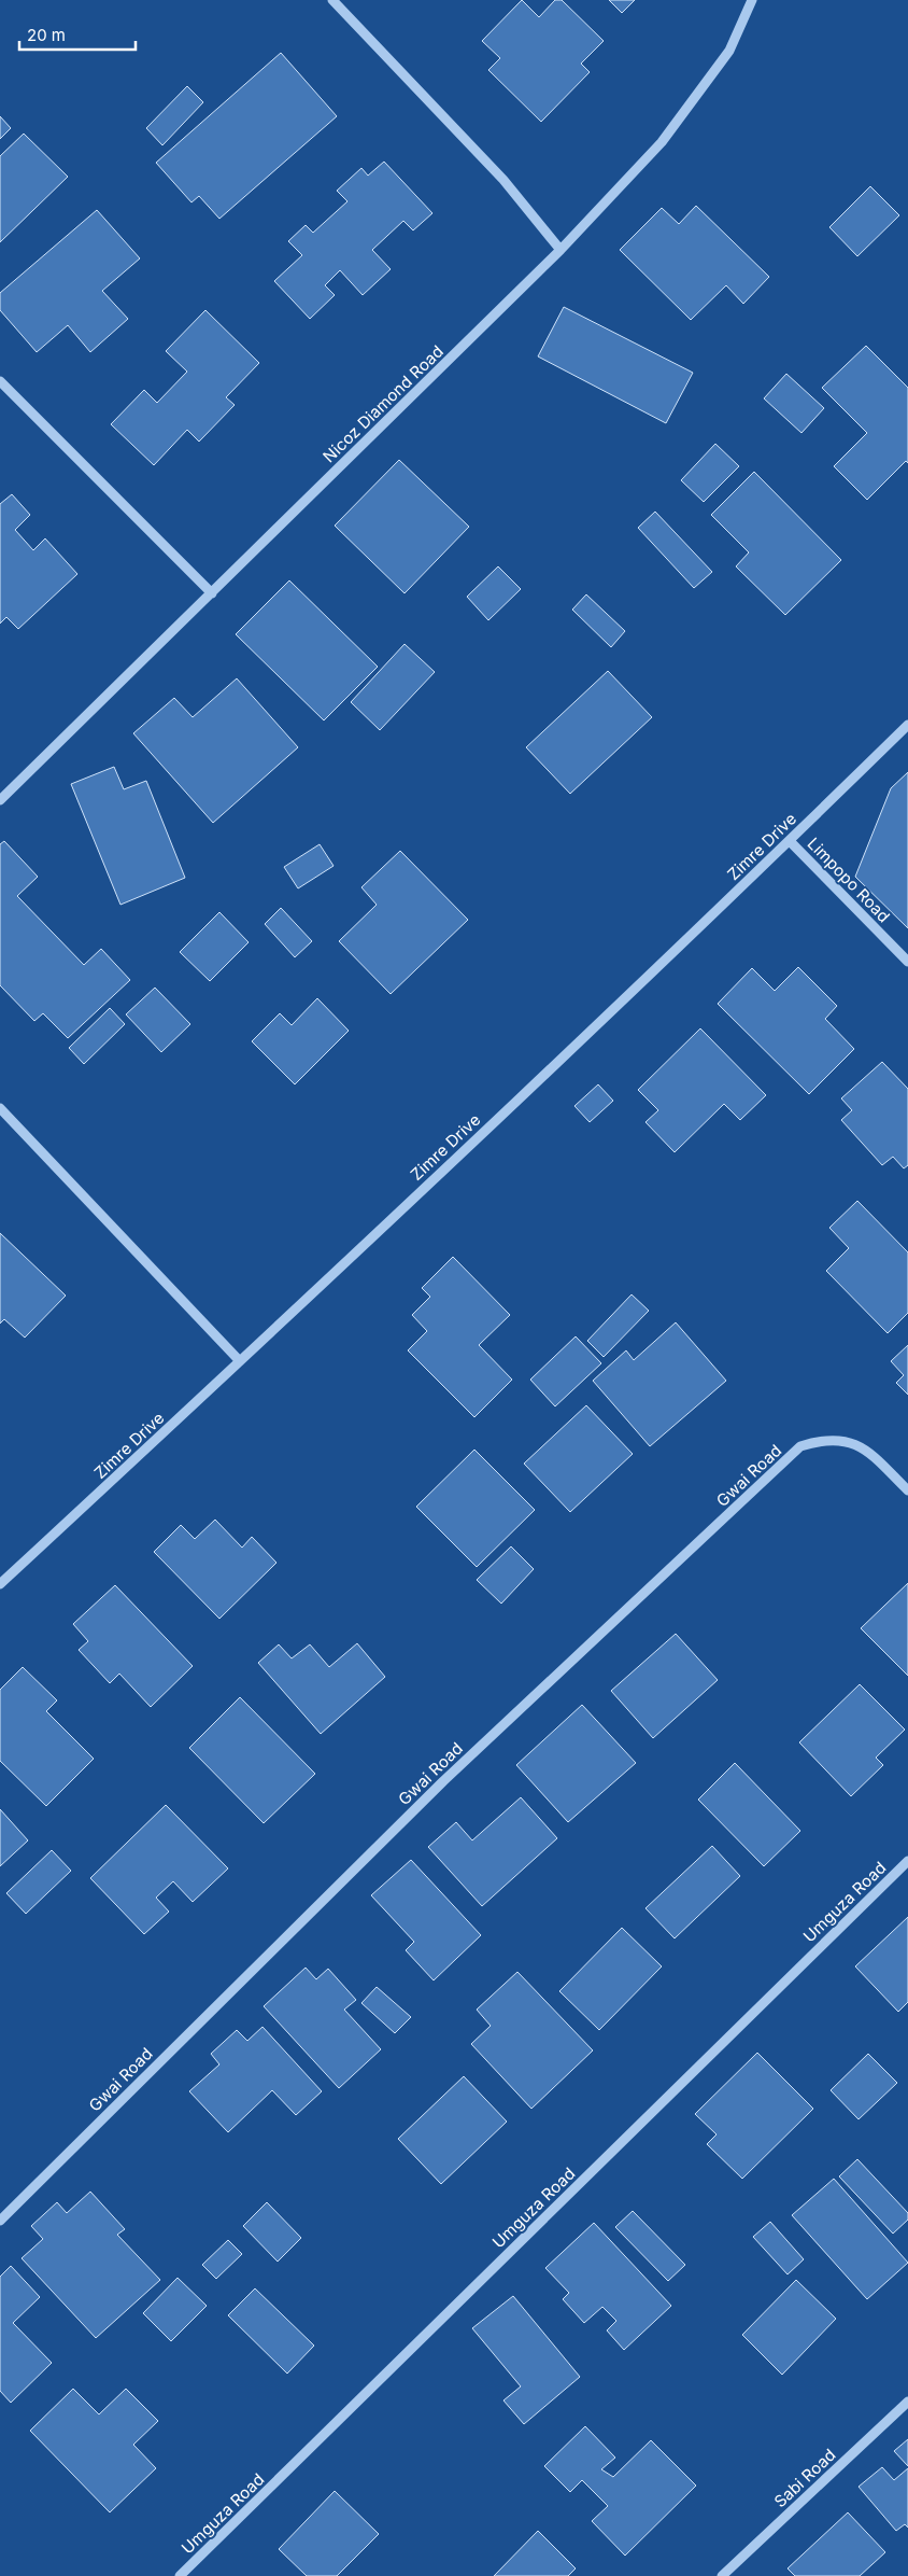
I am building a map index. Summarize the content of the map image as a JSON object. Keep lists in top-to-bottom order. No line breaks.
{"streets":{"street":["Nicoz Diamond Road","Zimre Drive","Limpopo Road","Gwai Road","Umguza Road","Sabi Road"]},"crossings":[["Zimre Drive","Limpopo Road"]],"scale_bar":"20 m"}
